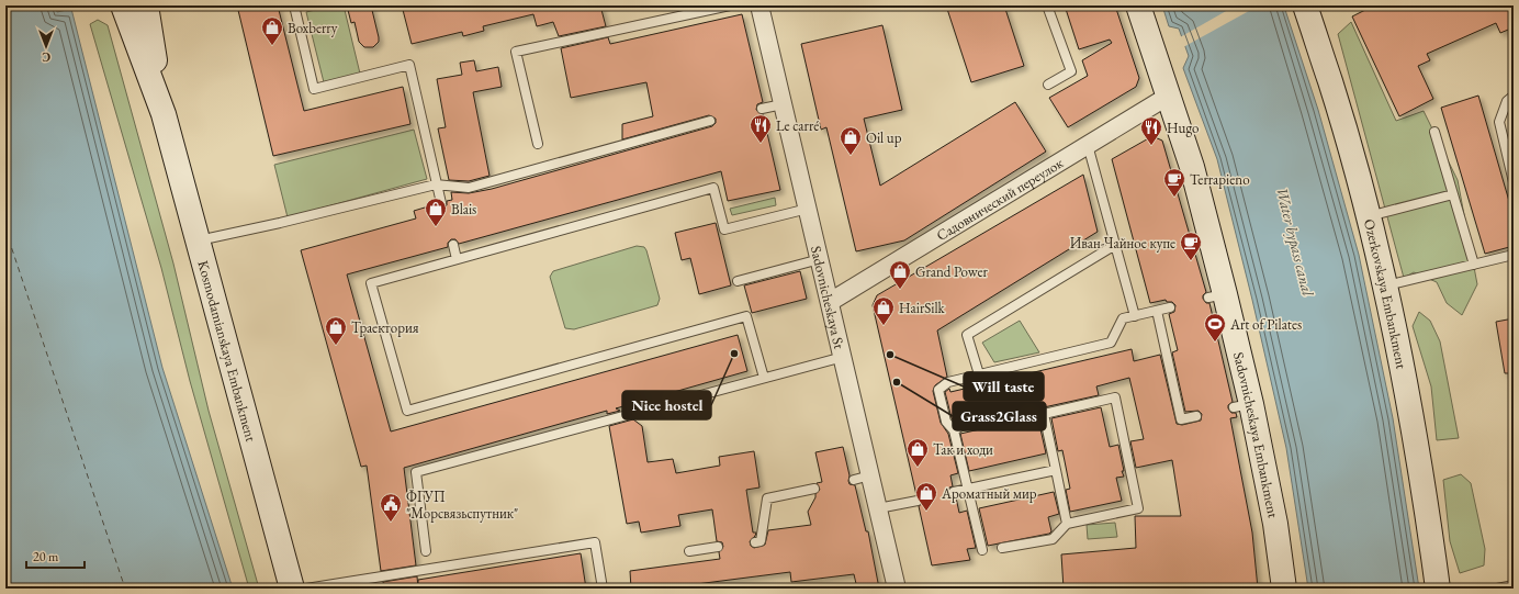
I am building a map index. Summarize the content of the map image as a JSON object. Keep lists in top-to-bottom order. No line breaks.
{"streets":{"street":["Садовнический переулок","Ozerkovskaya Embankment","Sadovnicheskaya St","Kosmodamianskaya Embankment","Sadovnicheskaya Embankment"]},"crossings":[["Садовнический переулок","Sadovnicheskaya St"],["Садовнический переулок","Sadovnicheskaya Embankment"]],"water":["Water bypass canal"],"places":{"shop":["Boxberry","Oil up","Blais","Grand Power","HairSilk","Траектория","Так и ходи","Ароматный мир"],"restaurant":["Le carré","Hugo"],"cafe":["Terrapieno","Иван-Чайное купе"],"sports":["Art of Pilates"],"other":["Nice hostel","Will taste","Grass2Glass"],"public building":["ФГУП \"Морсвязьспутник\""]},"scale_bar":"20 m","north":"bottom"}
